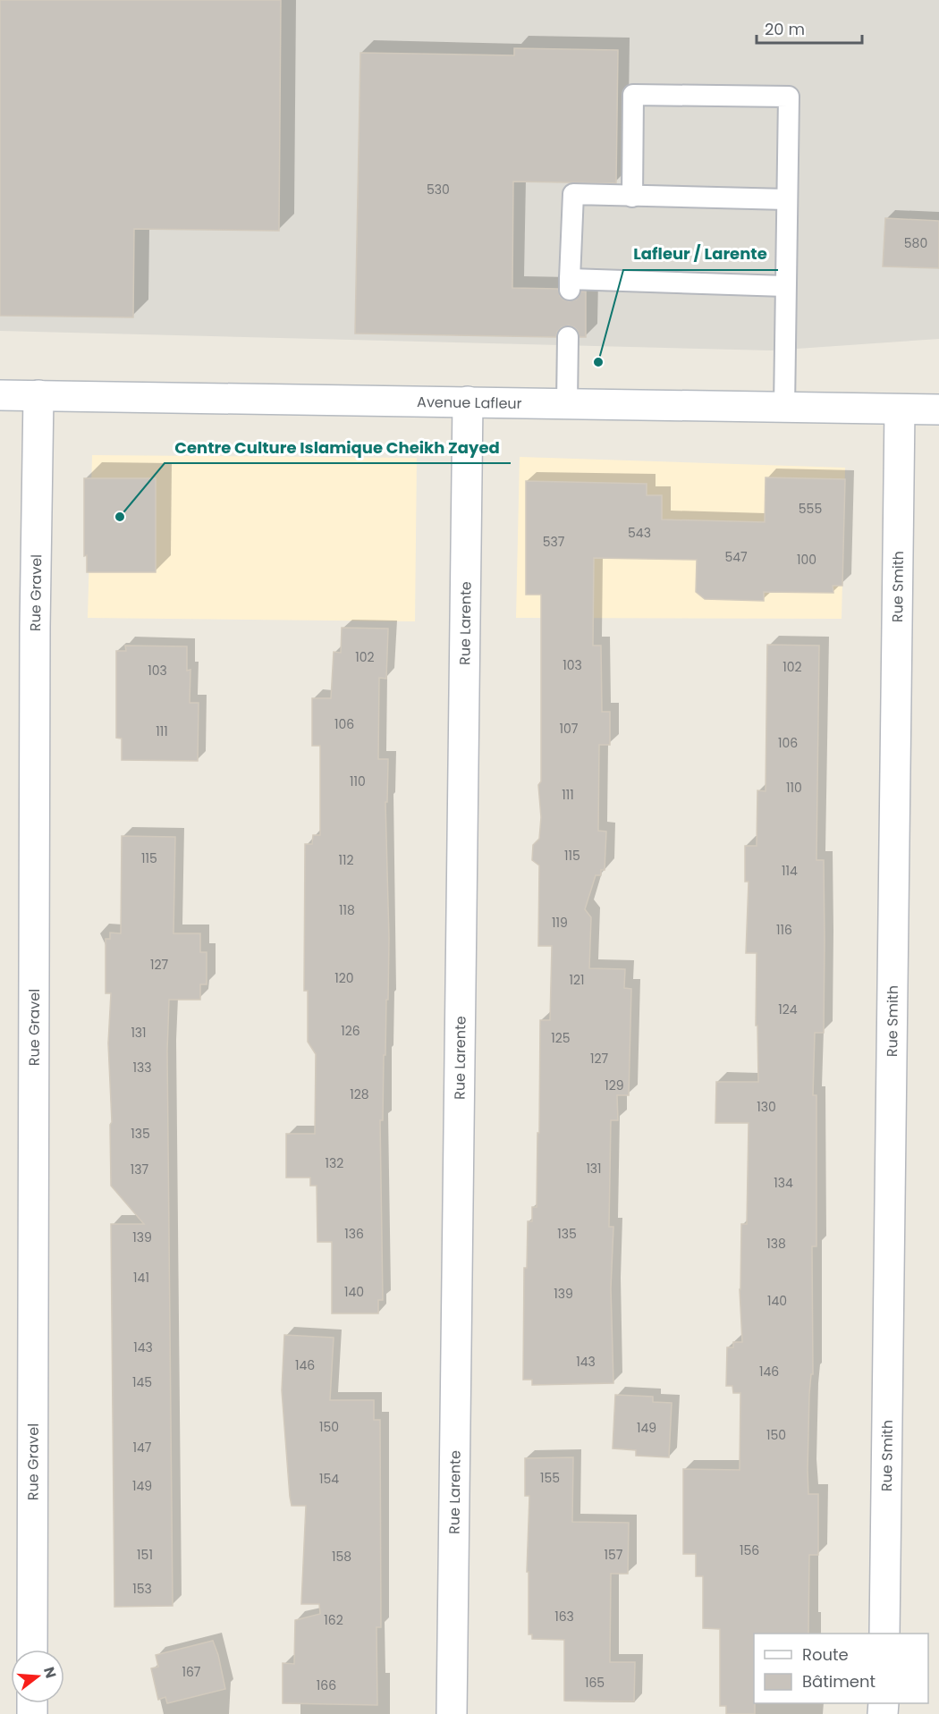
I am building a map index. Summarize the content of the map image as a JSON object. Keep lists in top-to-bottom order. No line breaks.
{"streets":{"street":["Avenue Lafleur","Rue Smith","Rue Gravel","Rue Larente"]},"crossings":[["Avenue Lafleur","Rue Smith"],["Avenue Lafleur","Rue Gravel"],["Avenue Lafleur","Rue Larente"]],"places":["Lafleur / Larente","Centre Culture Islamique Cheikh Zayed"],"house_numbers":["530","580","555","543","537","547","100","102","103","102","103","106","107","111","106","110","110","111","115","115","112","114","118","119","116","127","120","121","124","126","131","125","127","133","129","128","130","135","132","131","137","134","136","135","139","138","141","140","139","140","143","143","146","146","145","150","149","150","147","155","154","149","156","151","157","158","153","163","162","167","165","166"],"legend":["Route","Bâtiment"],"scale_bar":"20 m","north":"right"}
